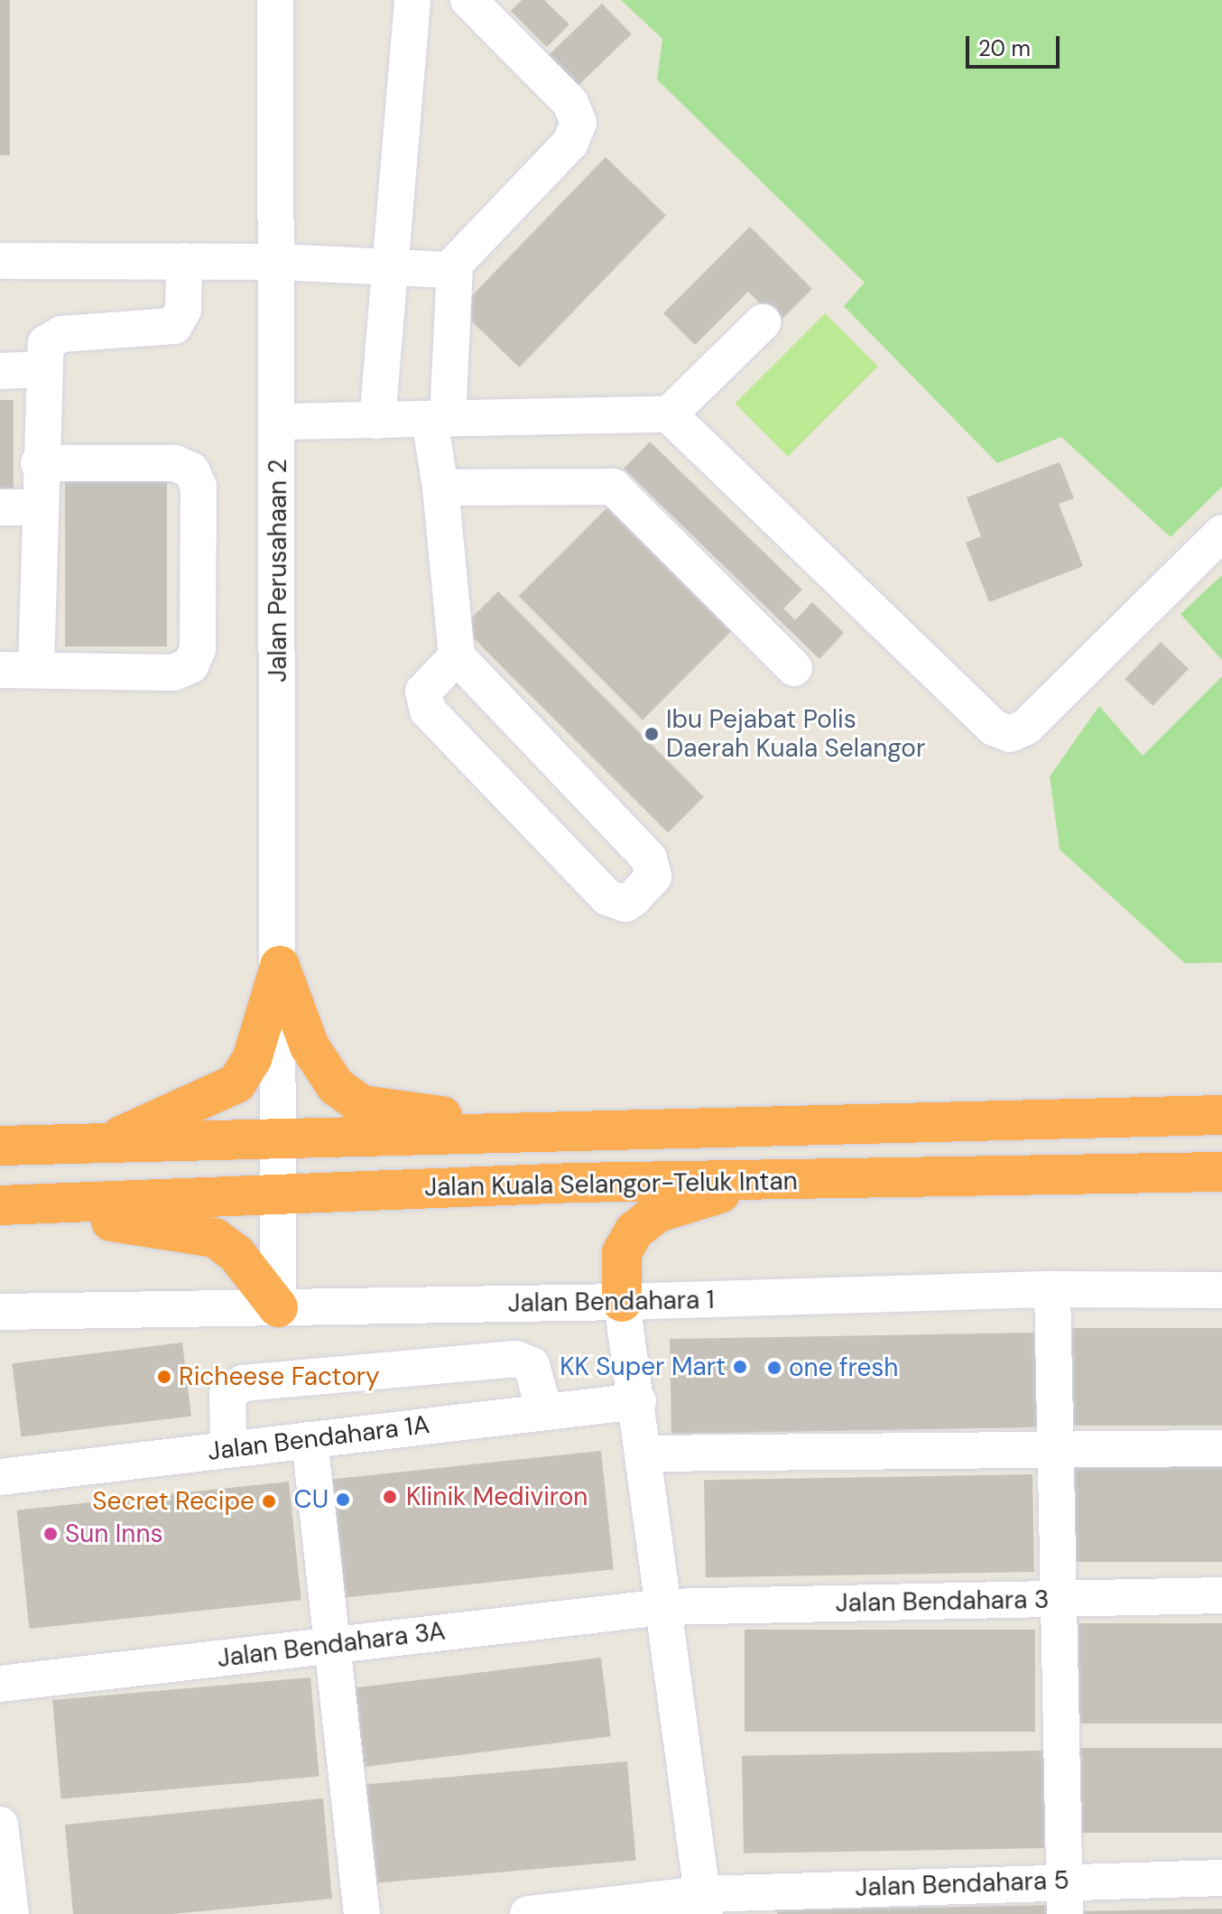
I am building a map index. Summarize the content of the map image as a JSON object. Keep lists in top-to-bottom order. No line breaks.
{"streets":{"highway":["Jalan Kuala Selangor-Teluk Intan"],"street":["Jalan Perusahaan 2","Jalan Bendahara 1","Jalan Bendahara 1A","Jalan Bendahara 3","Jalan Bendahara 3A","Jalan Bendahara 5"]},"crossings":[["Jalan Perusahaan 2","Jalan Kuala Selangor-Teluk Intan"],["Jalan Perusahaan 2","Jalan Bendahara 1"],["Jalan Bendahara 3","Jalan Bendahara 3A"]],"places":["Ibu Pejabat Polis Daerah Kuala Selangor","KK Super Mart","one fresh","Richeese Factory","Klinik Mediviron","CU","Secret Recipe","Sun Inns"],"scale_bar":"20 m"}
